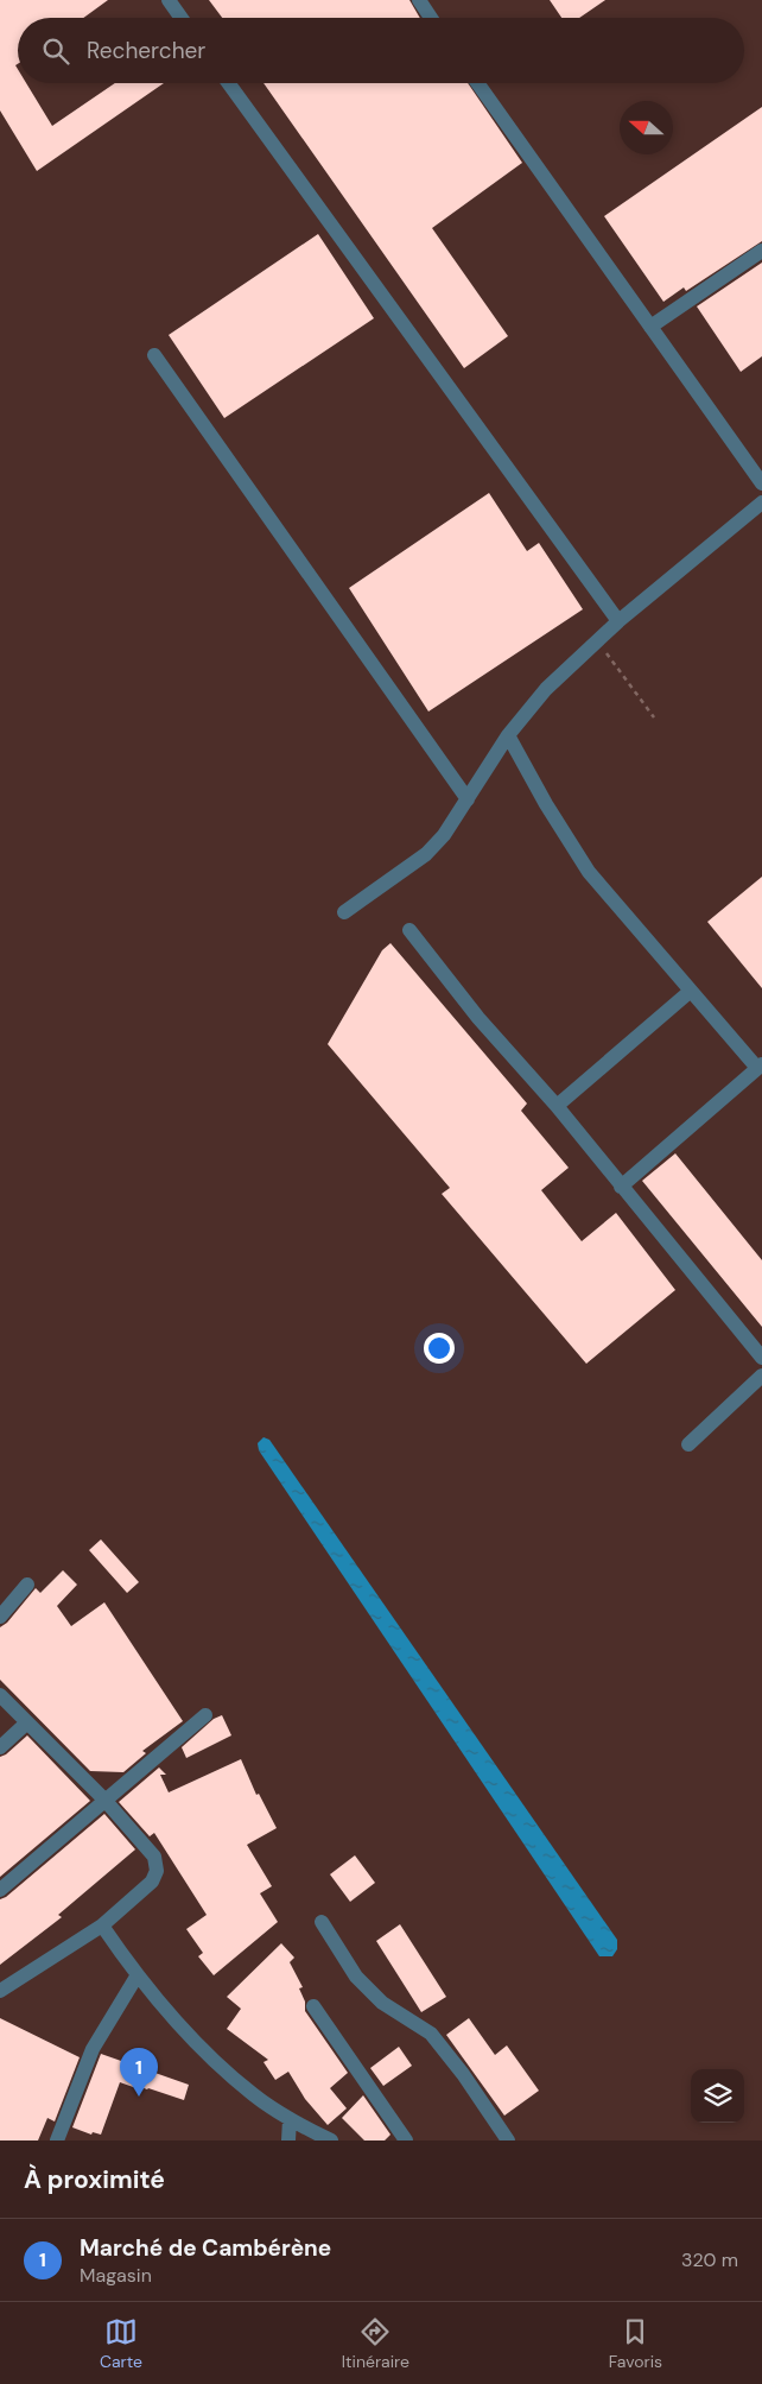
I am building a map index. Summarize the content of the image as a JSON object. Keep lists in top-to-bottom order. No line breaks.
{"north":"left","page":{"search":"Rechercher","pins":"1","heading":"À proximité","list":[{"mark":"1","name":"Marché de Cambérène","note":"Magasin","value":"320 m"}],"nav":["Carte","Itinéraire","Favoris"]}}
